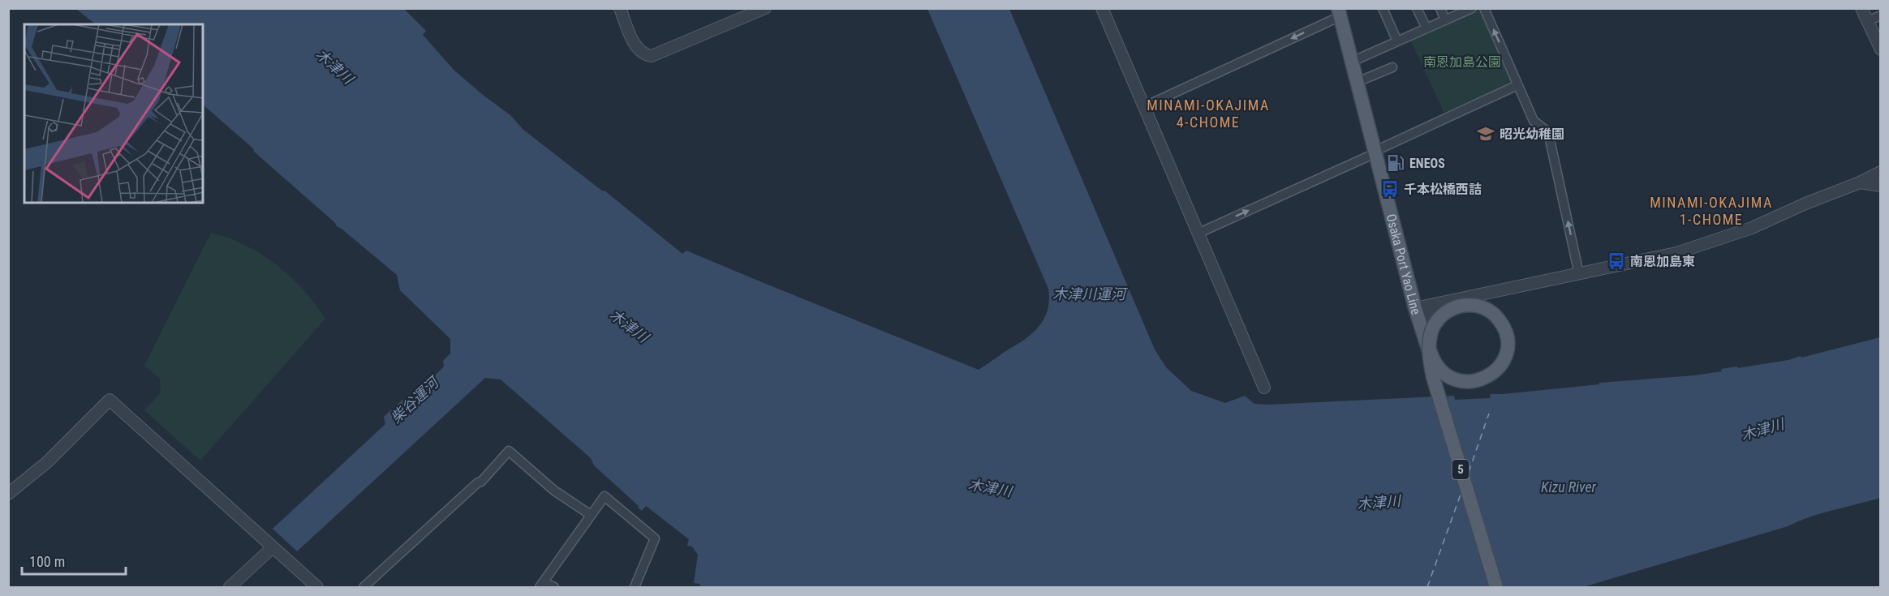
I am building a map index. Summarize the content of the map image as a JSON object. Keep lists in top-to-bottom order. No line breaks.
{"streets":{"main road":["Osaka Port Yao Line","5"]},"districts":["MINAMI-OKAJIMA 4-CHOME","MINAMI-OKAJIMA 1-CHOME"],"water":["木津川","木津川運河","柴谷運河","Kizu River"],"parks":["南恩加島公園"],"places":{"school or university":["昭光幼稚園"],"fuel station":["ENEOS"],"bus stop":["千本松橋西詰","南恩加島東"]},"scale_bar":"100 m"}
